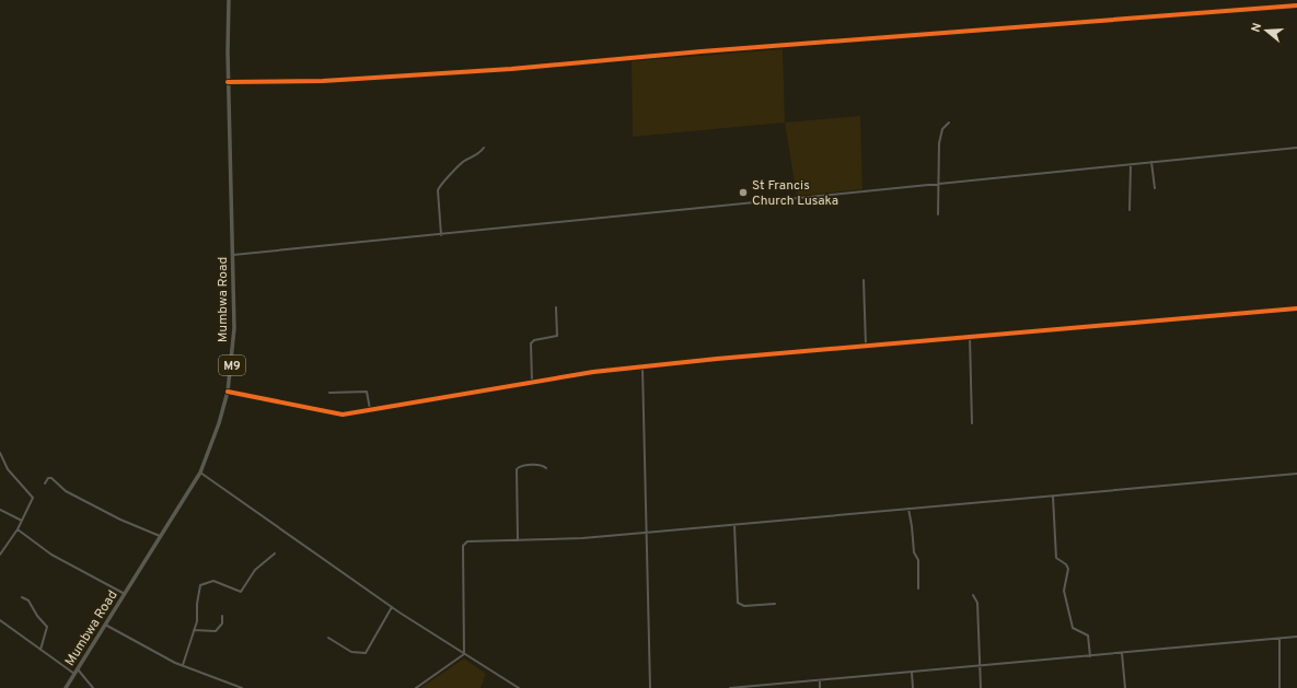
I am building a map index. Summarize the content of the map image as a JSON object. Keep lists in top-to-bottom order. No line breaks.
{"streets":{"main road":["Mumbwa Road","M9"]},"places":["St Francis Church Lusaka"],"north":"left"}
